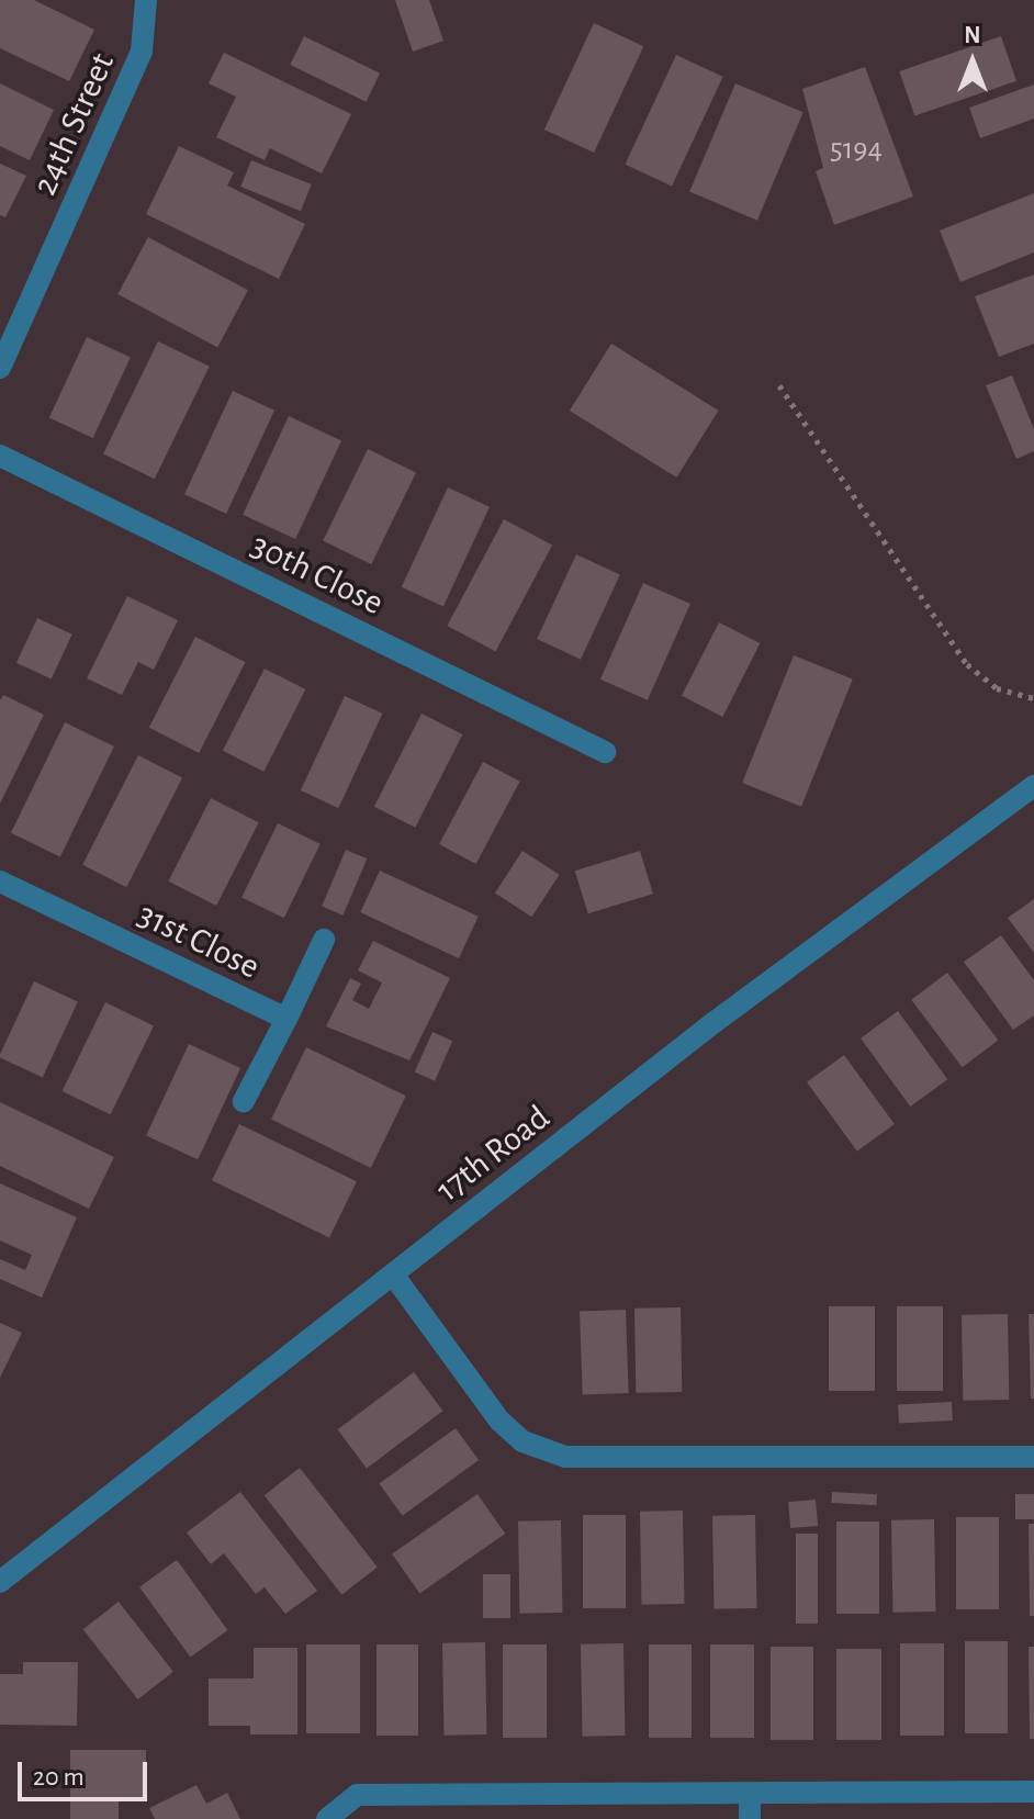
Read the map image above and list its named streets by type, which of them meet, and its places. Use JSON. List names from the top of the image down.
{
  "streets": {
    "street": [
      "24th Street",
      "30th Close",
      "31st Close",
      "17th Road"
    ]
  },
  "house_numbers": ["5194"],
  "scale_bar": "20 m",
  "north": "top"
}
